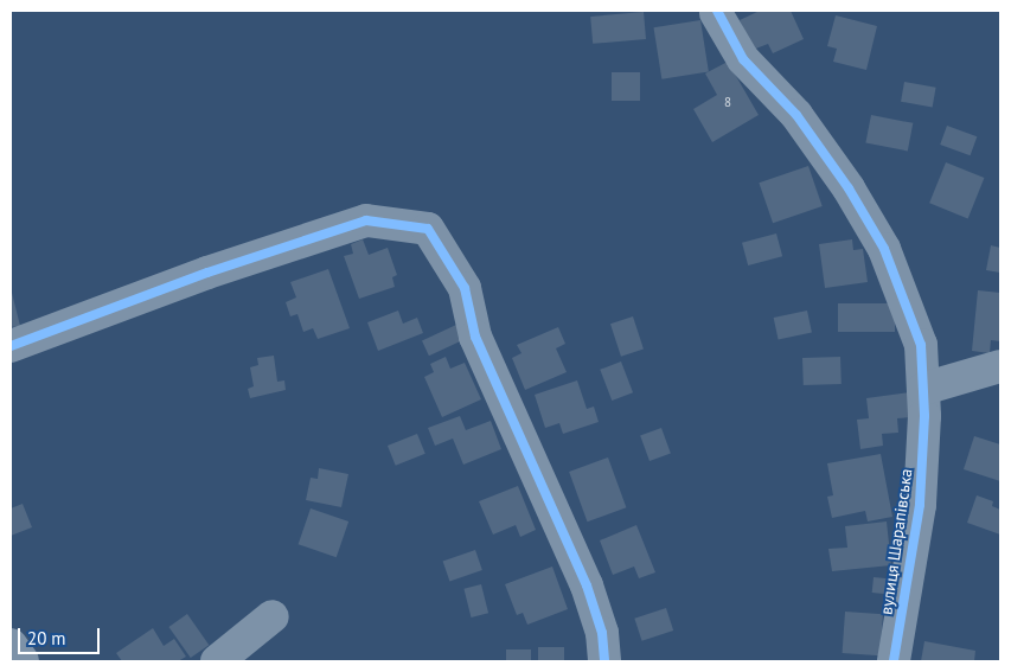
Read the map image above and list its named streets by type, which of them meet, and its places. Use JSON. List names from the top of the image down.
{
  "streets": {
    "street": ["вулиця Шарапівська"]
  },
  "house_numbers": ["8"],
  "scale_bar": "20 m"
}
